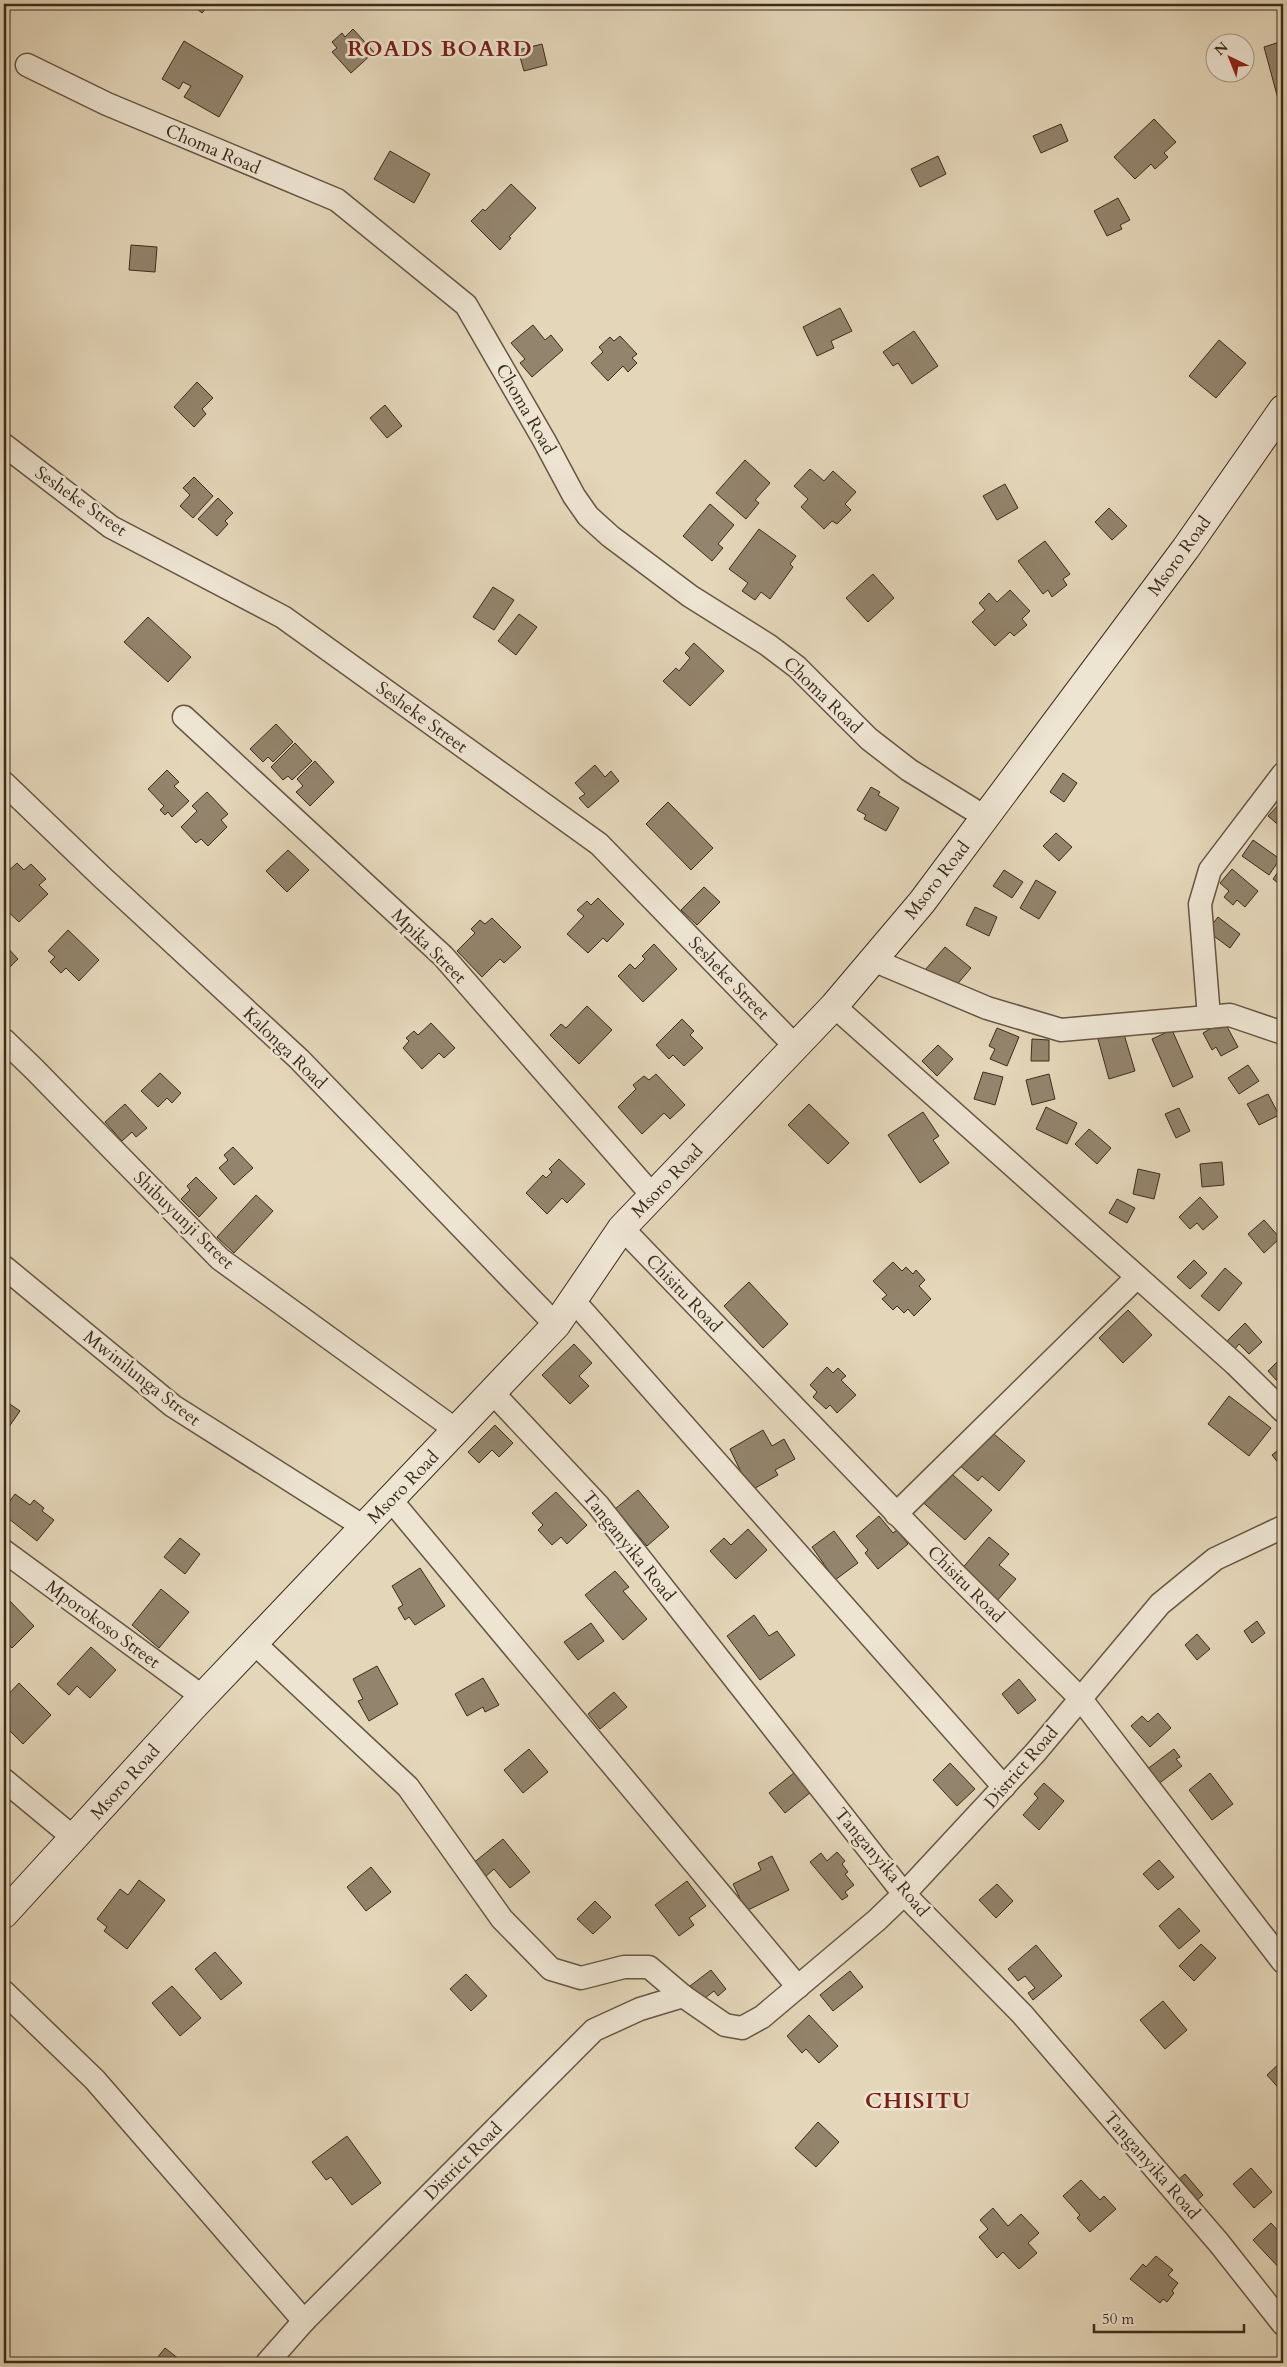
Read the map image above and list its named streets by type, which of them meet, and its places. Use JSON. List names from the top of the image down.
{
  "streets": {
    "street": [
      "Choma Road",
      "Sesheke Street",
      "Msoro Road",
      "Mpika Street",
      "Kalonga Road",
      "Shibuyunji Street",
      "Chisitu Road",
      "Mwinilunga Street",
      "Tanganyika Road",
      "Mporokoso Street",
      "District Road"
    ]
  },
  "crossings": [
    ["Choma Road", "Msoro Road"],
    ["Sesheke Street", "Msoro Road"],
    ["Msoro Road", "Mpika Street"],
    ["Msoro Road", "Kalonga Road"],
    ["Msoro Road", "Shibuyunji Street"],
    ["Msoro Road", "Chisitu Road"],
    ["Msoro Road", "Mwinilunga Street"],
    ["Msoro Road", "Tanganyika Road"],
    ["Msoro Road", "Mporokoso Street"],
    ["Msoro Road", "District Road"],
    ["Chisitu Road", "District Road"],
    ["Tanganyika Road", "District Road"]
  ],
  "districts": ["ROADS BOARD", "CHISITU"],
  "scale_bar": "50 m",
  "north": "top left"
}
